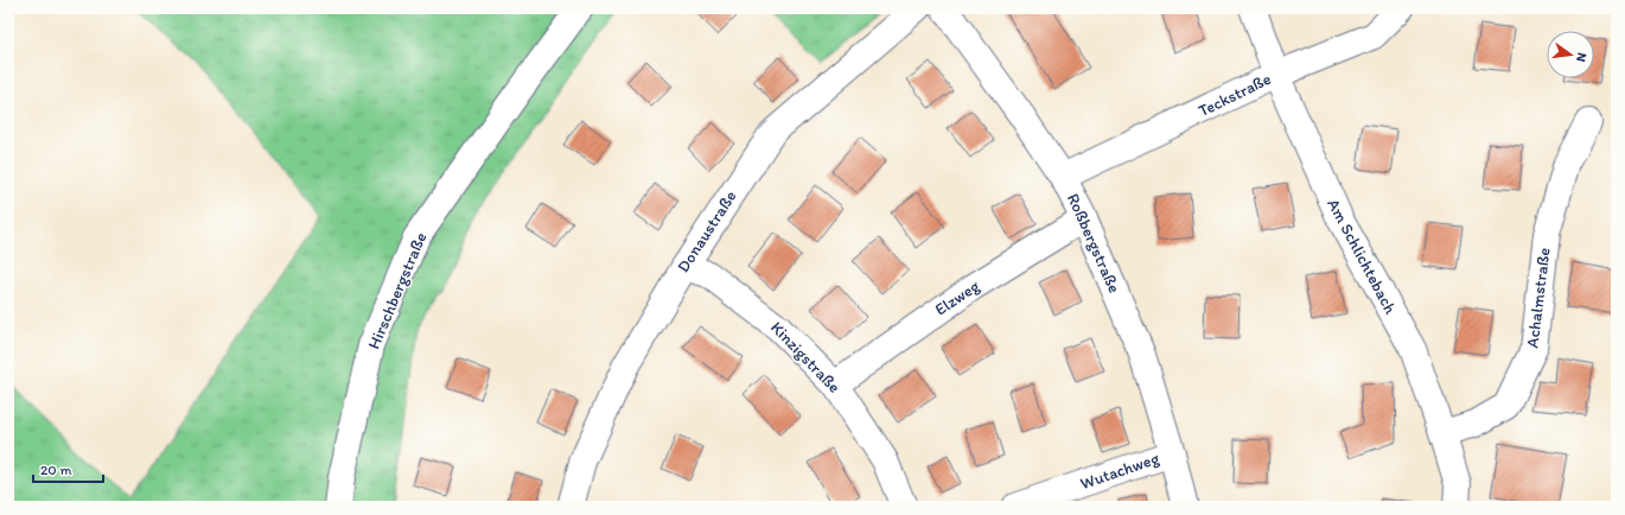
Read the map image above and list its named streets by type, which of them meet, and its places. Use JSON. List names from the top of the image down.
{
  "streets": {
    "street": [
      "Teckstraße",
      "Donaustraße",
      "Roßbergstraße",
      "Am Schlichtebach",
      "Hirschbergstraße",
      "Elzweg",
      "Achalmstraße",
      "Kinzigstraße",
      "Wutachweg"
    ]
  },
  "crossings": [
    ["Teckstraße", "Roßbergstraße"],
    ["Teckstraße", "Am Schlichtebach"],
    ["Donaustraße", "Kinzigstraße"],
    ["Roßbergstraße", "Elzweg"],
    ["Roßbergstraße", "Wutachweg"],
    ["Am Schlichtebach", "Achalmstraße"],
    ["Elzweg", "Kinzigstraße"]
  ],
  "scale_bar": "20 m",
  "north": "right"
}
